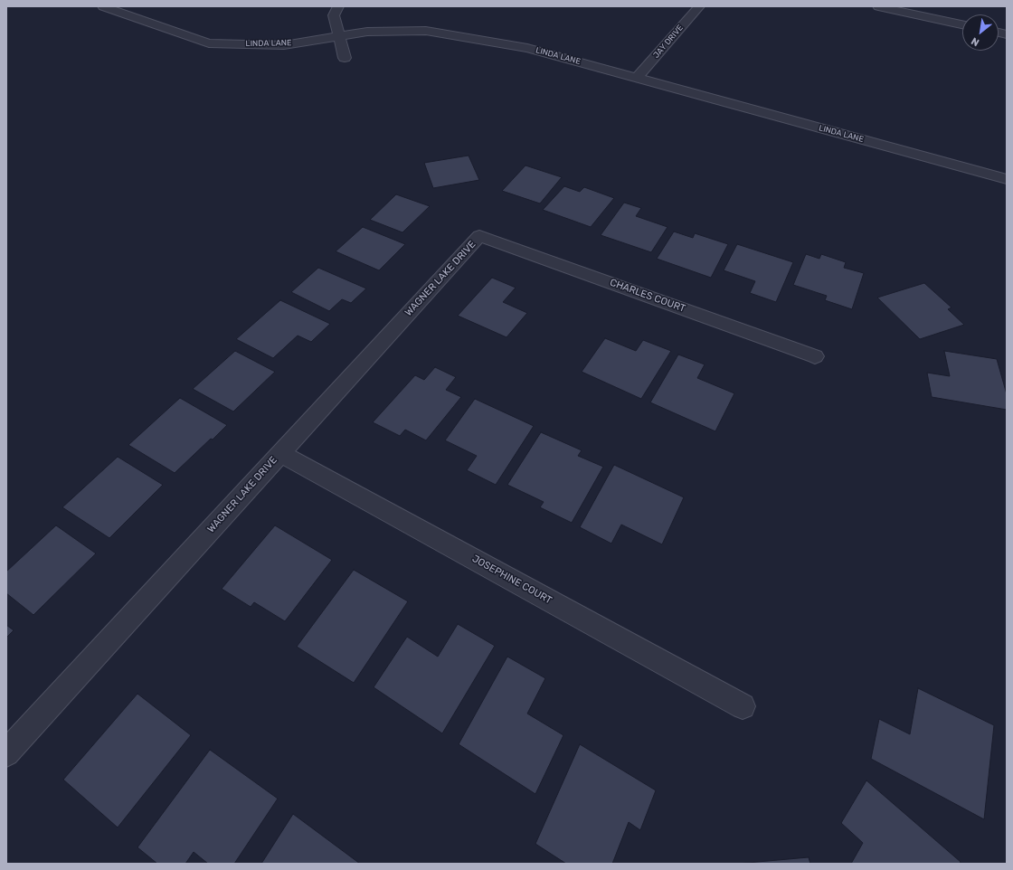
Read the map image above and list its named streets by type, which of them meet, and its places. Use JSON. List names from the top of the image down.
{
  "streets": {
    "street": [
      "JAY DRIVE",
      "LINDA LANE",
      "WAGNER LAKE DRIVE",
      "CHARLES COURT",
      "JOSEPHINE COURT"
    ]
  },
  "crossings": [
    ["JAY DRIVE", "LINDA LANE"],
    ["WAGNER LAKE DRIVE", "CHARLES COURT"],
    ["WAGNER LAKE DRIVE", "JOSEPHINE COURT"]
  ],
  "north": "bottom left"
}
